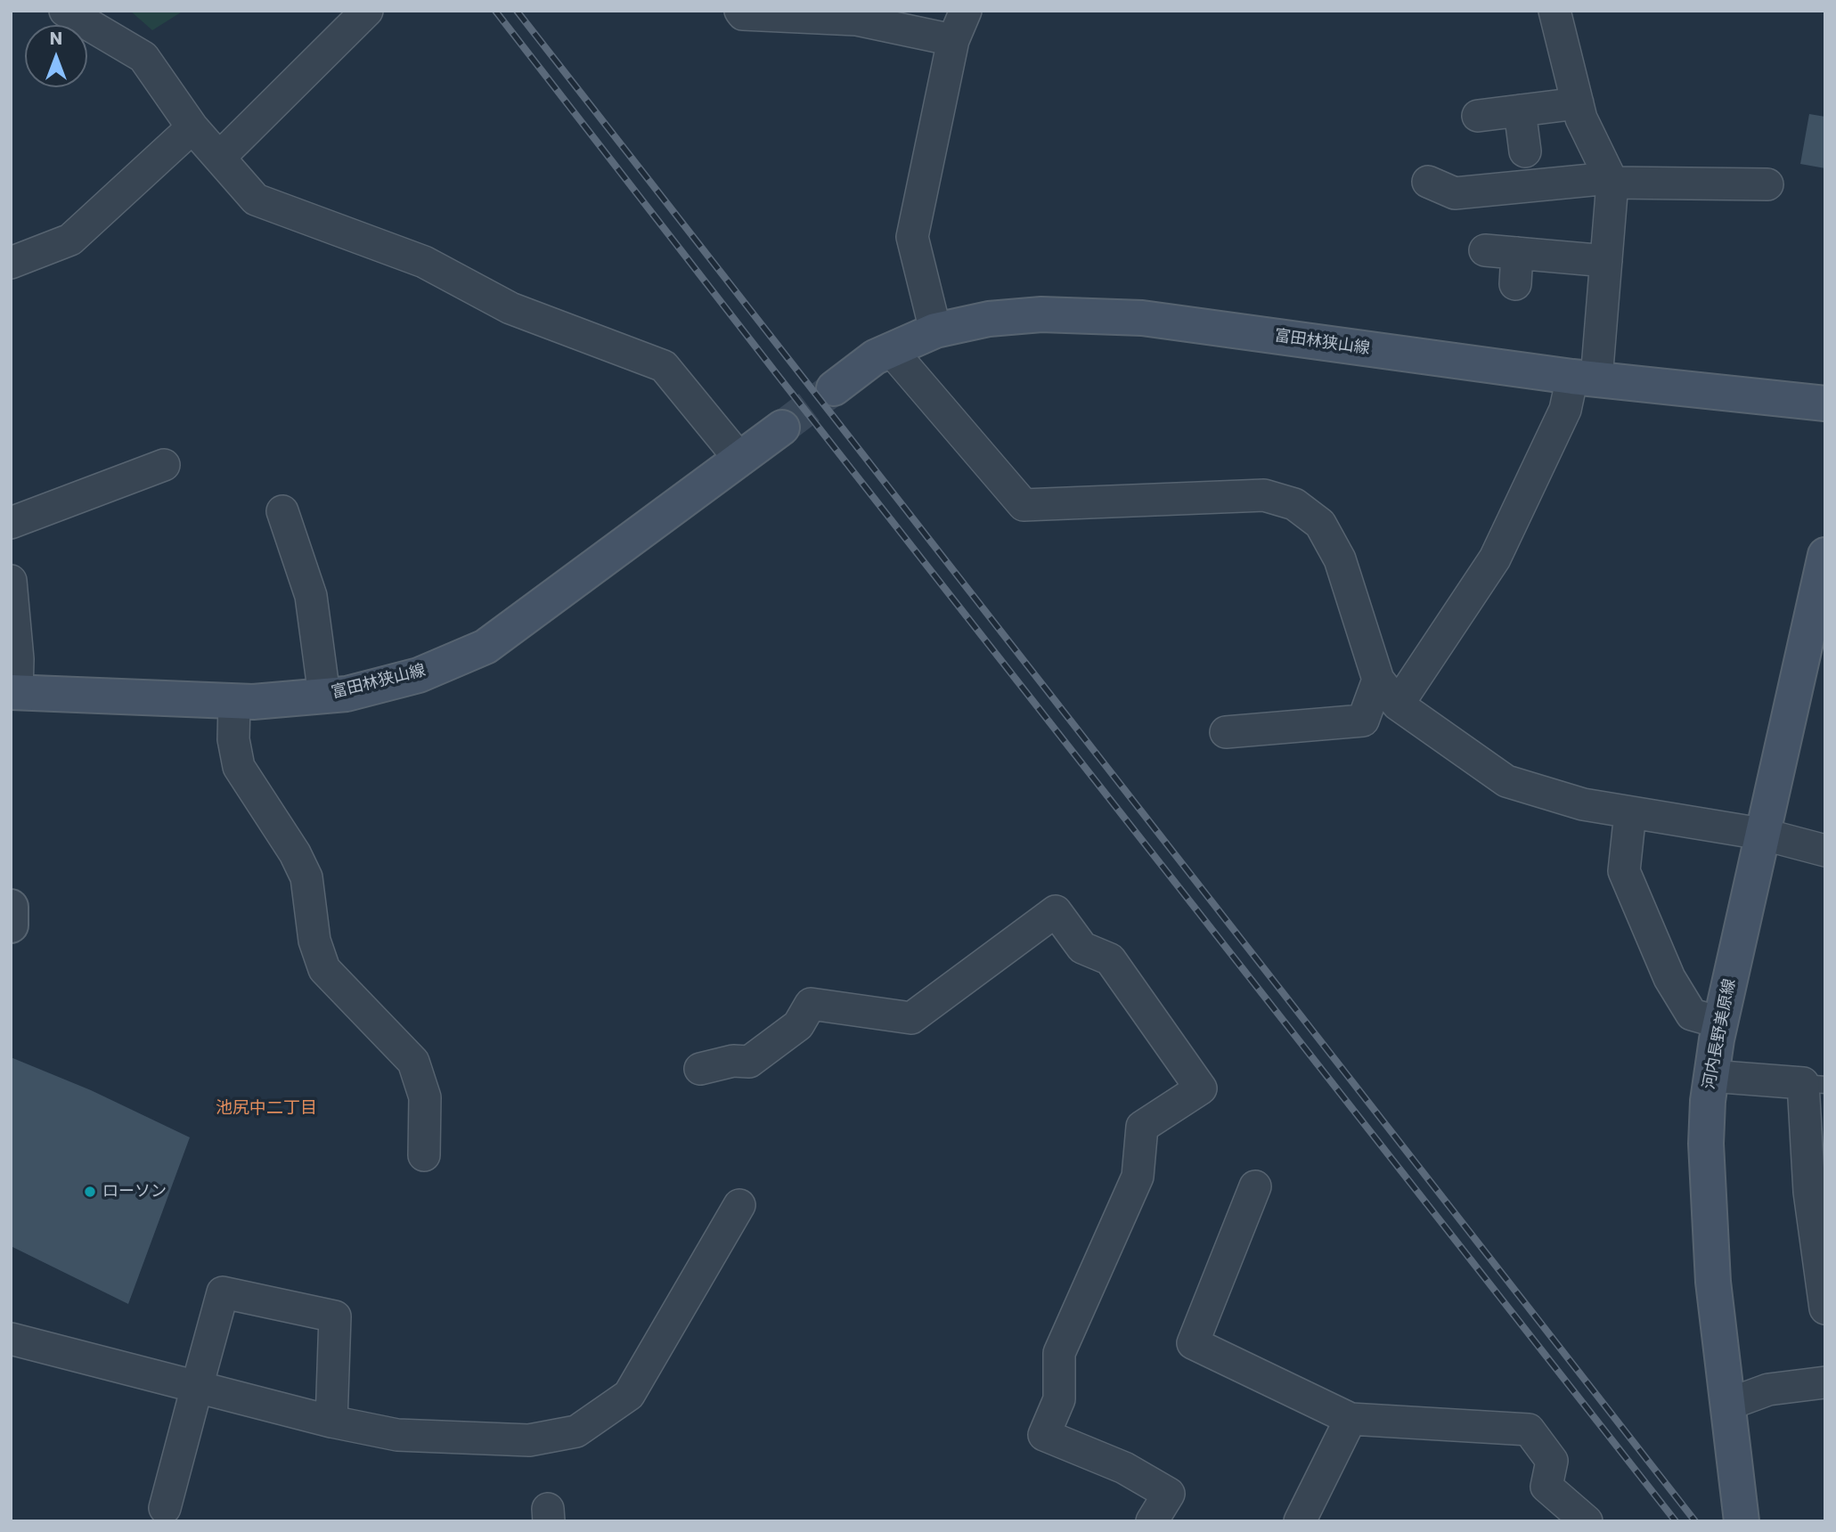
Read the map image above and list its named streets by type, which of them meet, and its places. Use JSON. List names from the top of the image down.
{
  "streets": {
    "main road": ["富田林狭山線", "河内長野美原線"]
  },
  "districts": ["池尻中二丁目"],
  "places": ["ローソン"],
  "north": "top"
}
